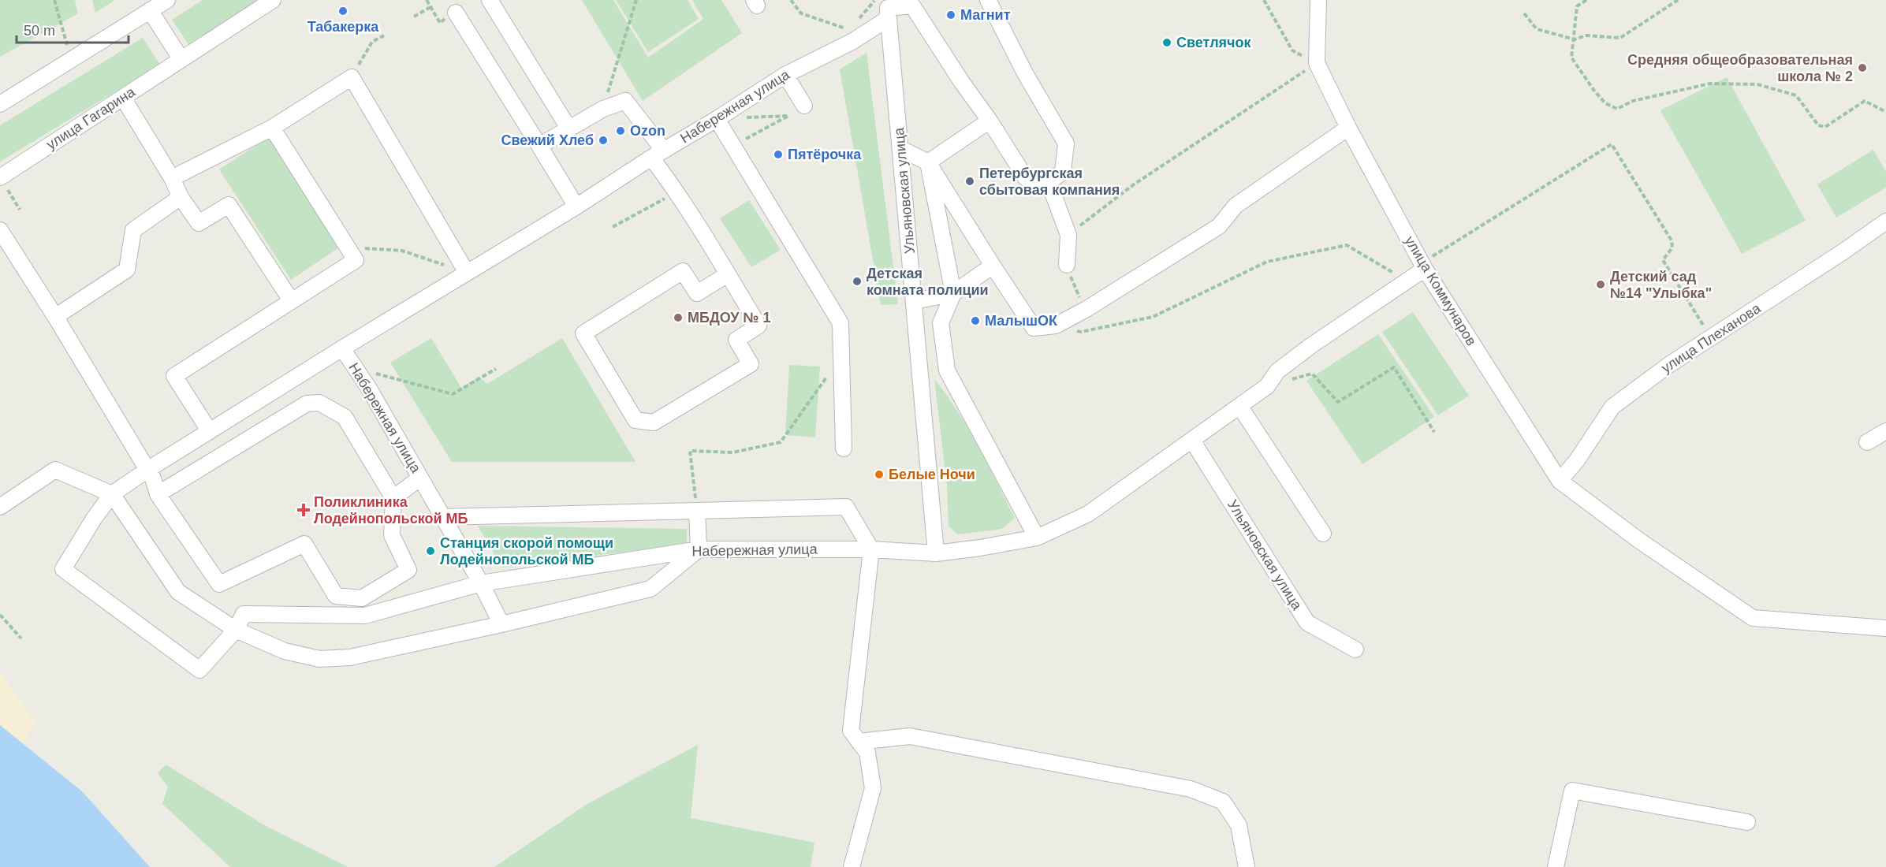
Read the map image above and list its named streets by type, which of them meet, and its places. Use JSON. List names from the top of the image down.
{
  "streets": {
    "street": [
      "Набережная улица",
      "улица Гагарина",
      "Ульяновская улица",
      "улица Коммунаров",
      "улица Плеханова"
    ]
  },
  "crossings": [
    ["Набережная улица", "Ульяновская улица"],
    ["Набережная улица", "улица Коммунаров"],
    ["улица Коммунаров", "улица Плеханова"]
  ],
  "places": {
    "other": [
      "Табакерка",
      "Магнит",
      "Светлячок",
      "Средняя общеобразовательная школа № 2",
      "Ozon",
      "Свежий Хлеб",
      "Пятёрочка",
      "Петербургская сбытовая компания",
      "Детская комната полиции",
      "Детский сад №14 \"Улыбка\"",
      "МБДОУ № 1",
      "МалышОК",
      "Белые Ночи",
      "Станция скорой помощи Лодейнопольской МБ"
    ],
    "health": ["Поликлиника Лодейнопольской МБ"]
  },
  "scale_bar": "50 m"
}
